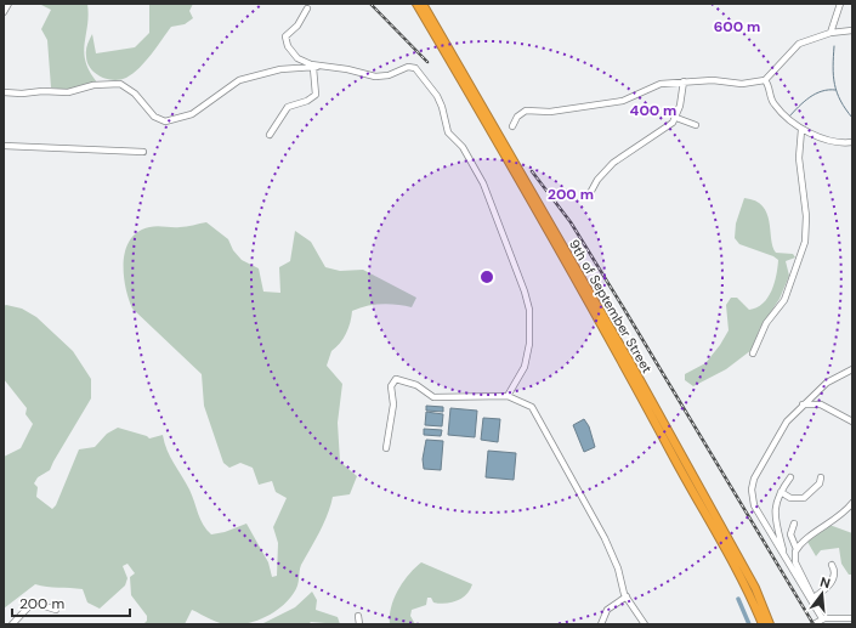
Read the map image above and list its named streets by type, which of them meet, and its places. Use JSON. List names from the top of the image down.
{
  "streets": {
    "highway": ["9th of September Street"]
  },
  "scale_bar": "200 m",
  "north": "top",
  "rings": ["600 m", "400 m", "200 m"]
}
